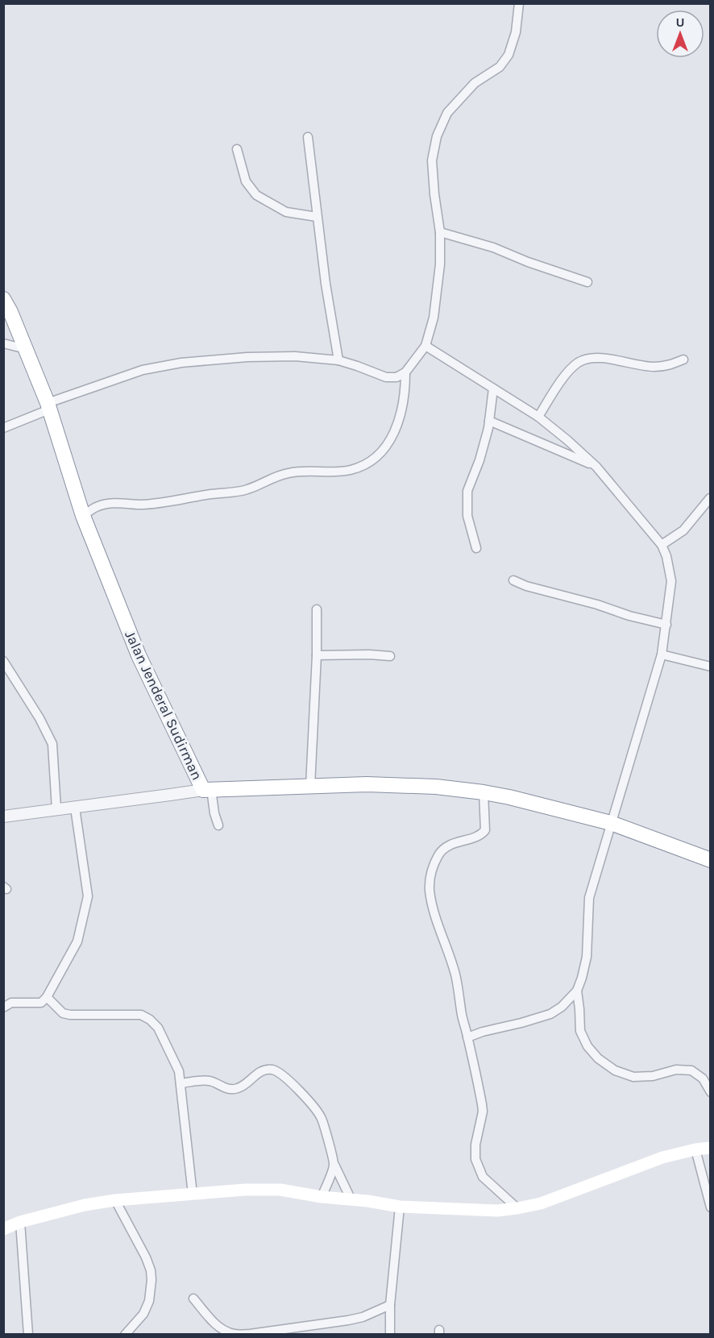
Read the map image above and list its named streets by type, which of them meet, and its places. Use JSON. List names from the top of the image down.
{
  "streets": {
    "highway": ["Jalan Jenderal Sudirman"]
  },
  "north": "top"
}
